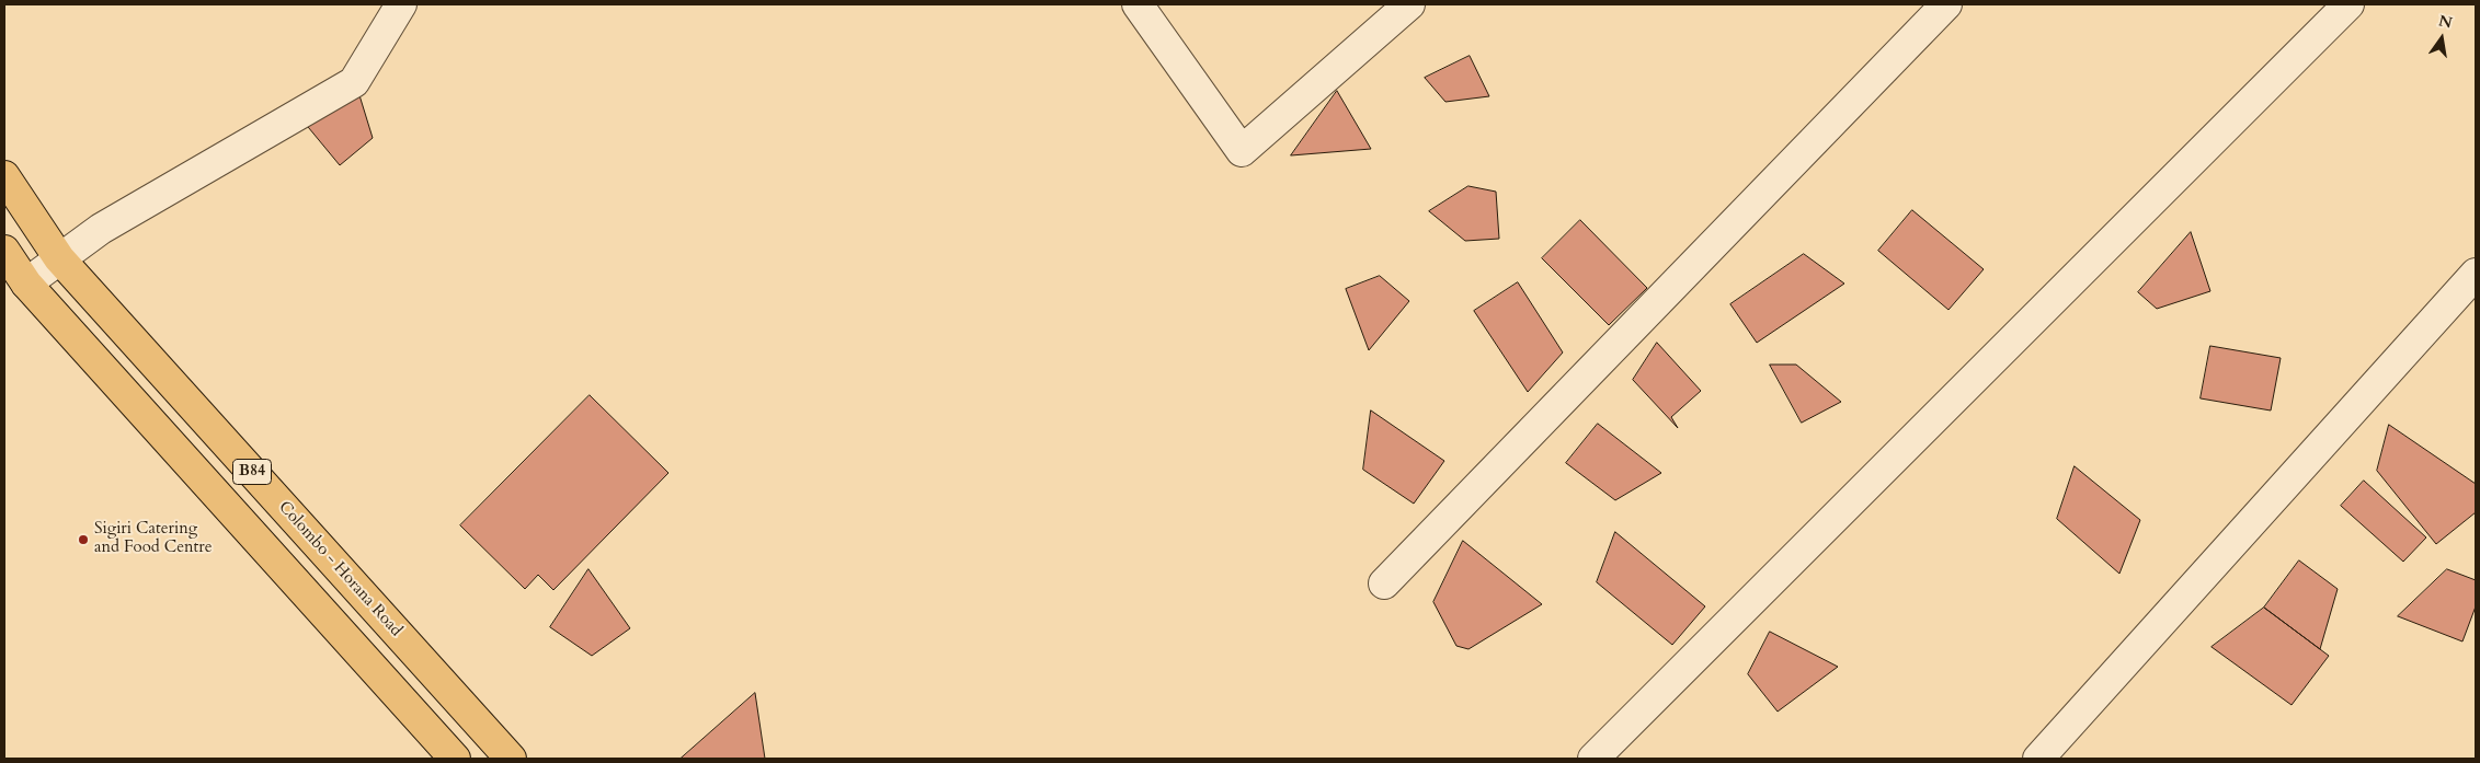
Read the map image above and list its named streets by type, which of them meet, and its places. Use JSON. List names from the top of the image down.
{
  "streets": {
    "main road": ["B84", "Colombo - Horana Road"]
  },
  "places": ["Sigiri Catering and Food Centre"],
  "north": "top"
}
